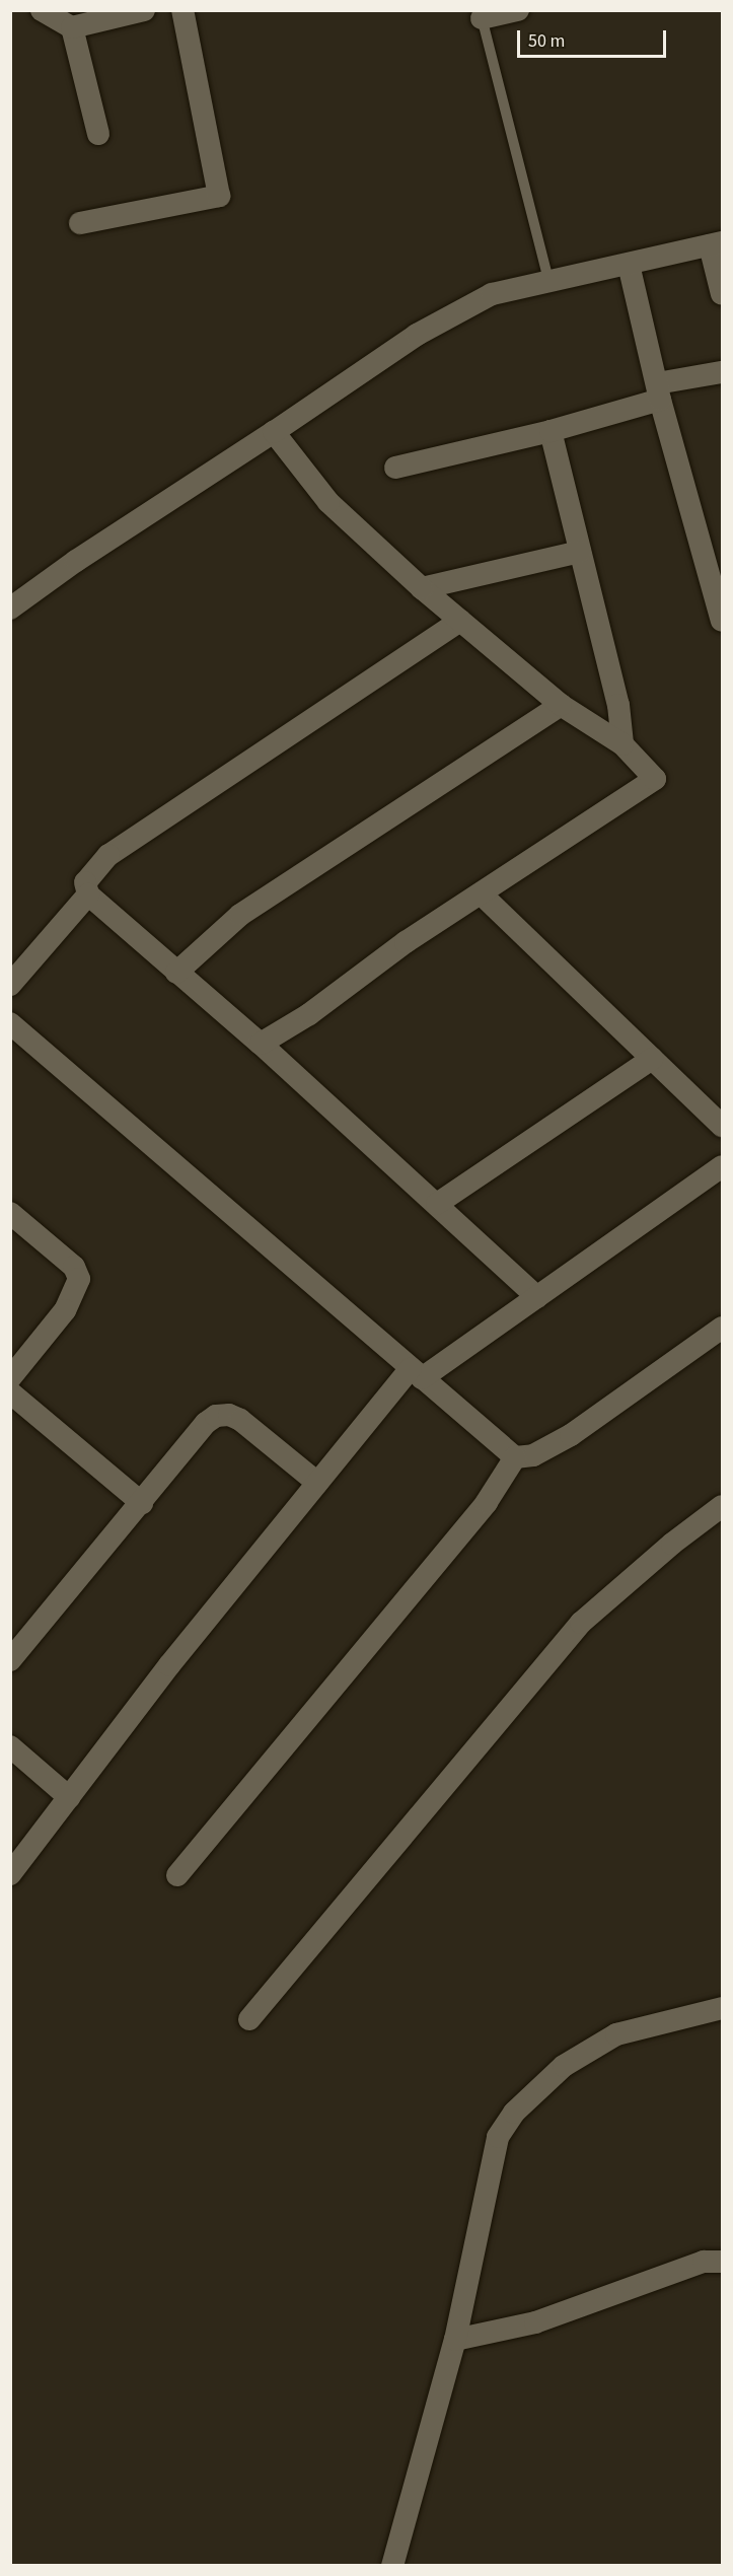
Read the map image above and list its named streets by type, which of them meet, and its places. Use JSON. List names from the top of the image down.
{
  "scale_bar": "50 m"
}
